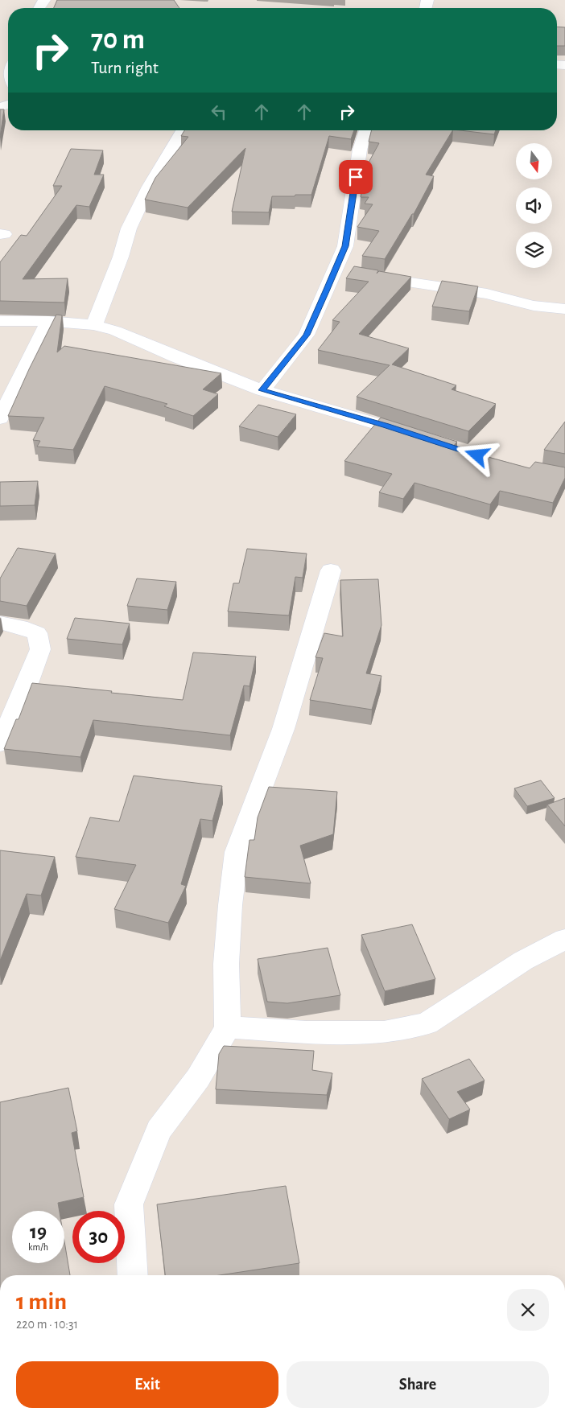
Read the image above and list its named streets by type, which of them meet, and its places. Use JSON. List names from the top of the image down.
{
  "north": "bottom",
  "page": {
    "turn": ["70 m", "Turn right"],
    "speed": "19 km/h",
    "limit": "30",
    "heading": ["1 min", "220 m · 10:31"],
    "buttons": ["Exit", "Share"]
  }
}
